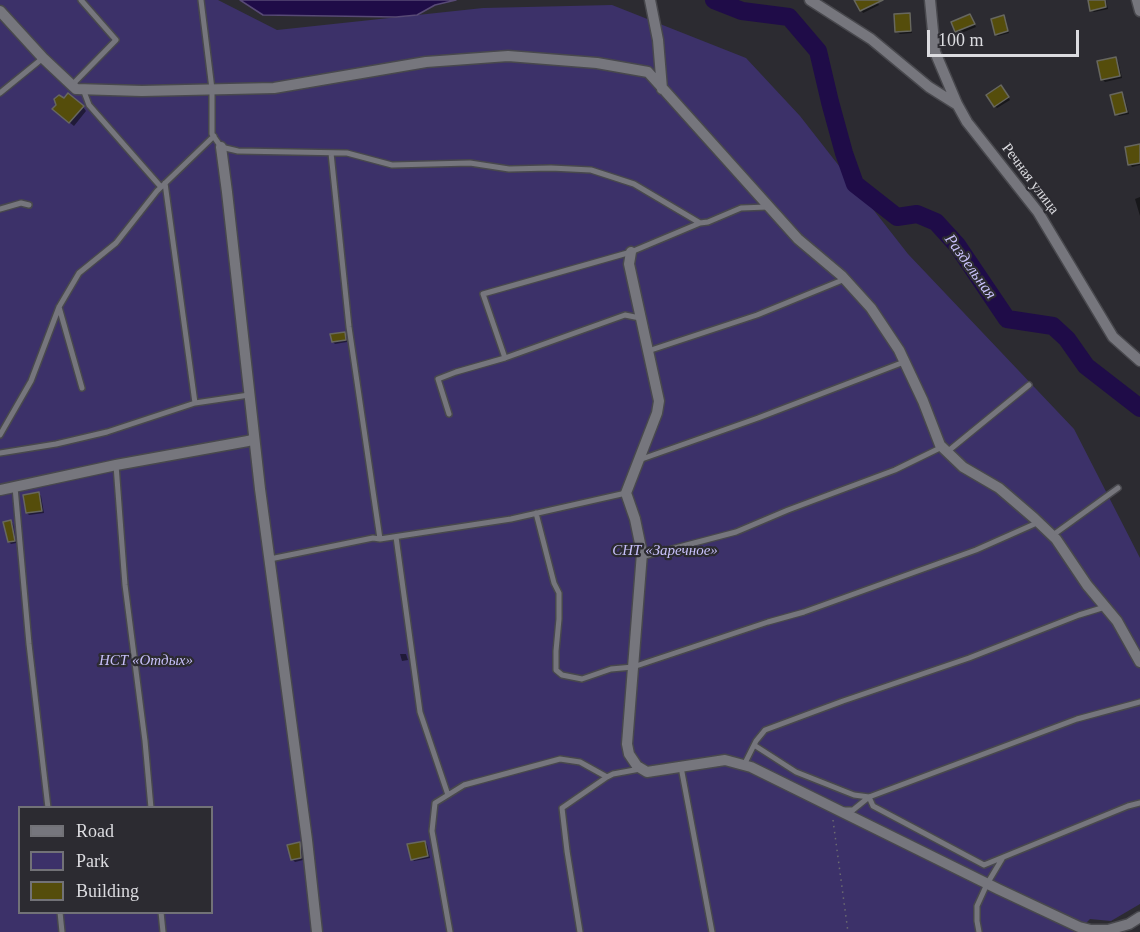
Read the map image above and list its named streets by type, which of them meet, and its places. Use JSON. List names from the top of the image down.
{
  "streets": {
    "street": ["Речная улица"]
  },
  "water": ["Раздельная"],
  "parks": ["СНТ «Заречное»", "НСТ «Отдых»"],
  "legend": ["Road", "Park", "Building"],
  "scale_bar": "100 m"
}
